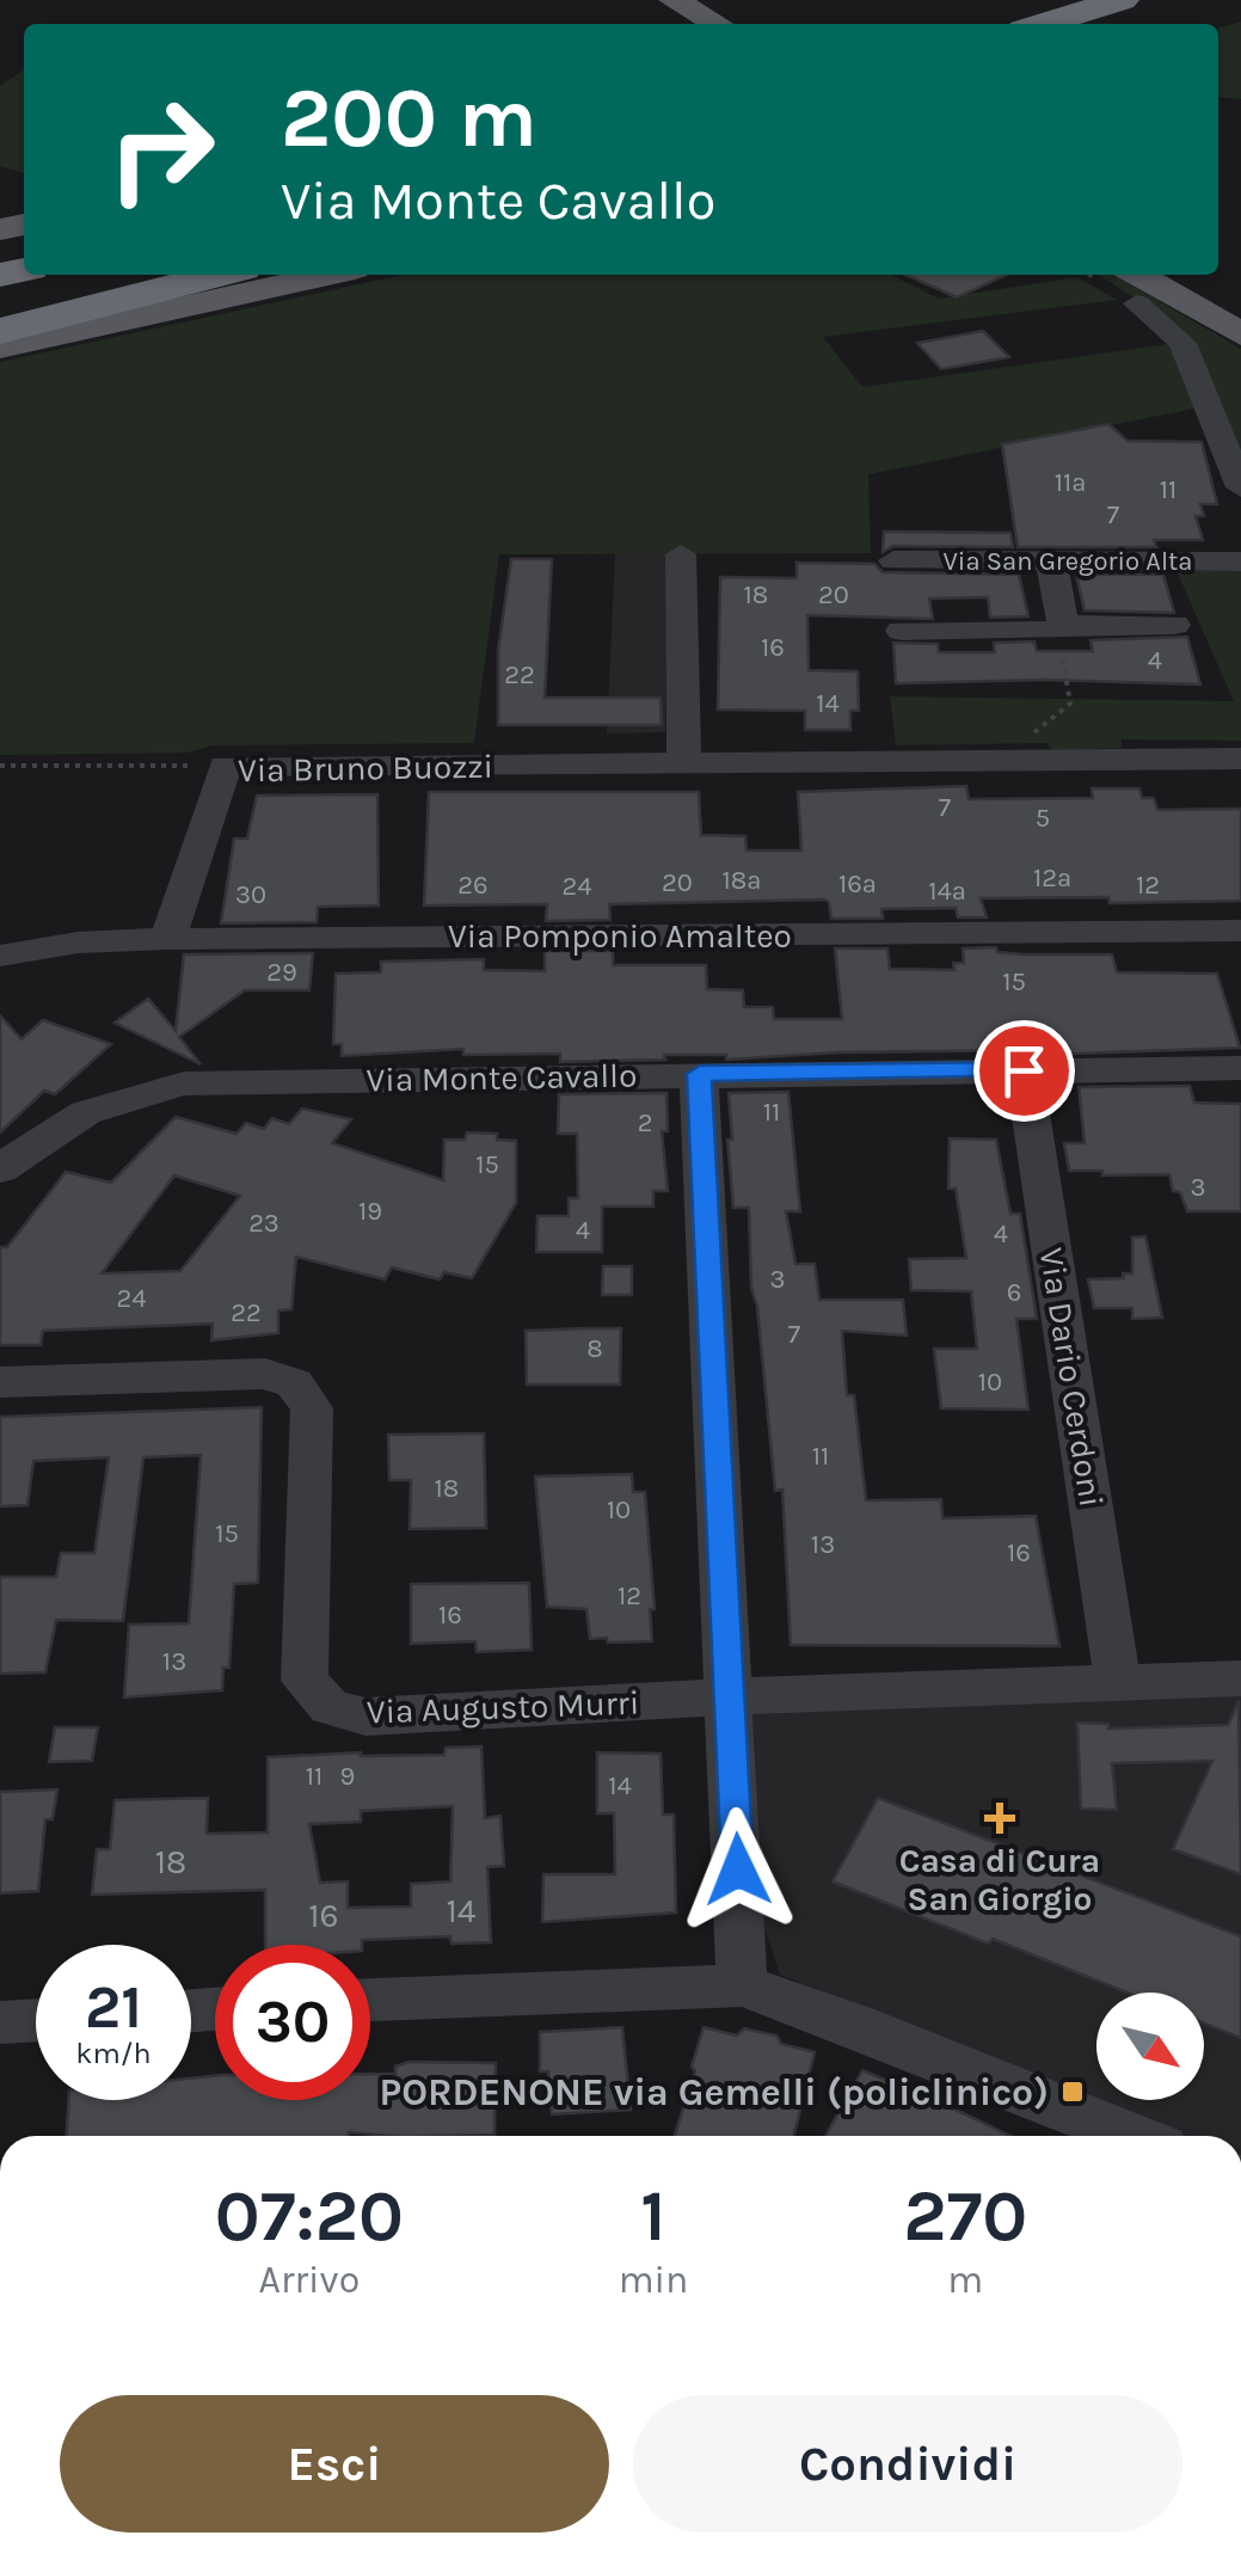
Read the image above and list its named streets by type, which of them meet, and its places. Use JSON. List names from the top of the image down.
{
  "streets": {
    "street": [
      "Via San Gregorio Alta",
      "Via Bruno Buozzi",
      "Via Pomponio Amalteo",
      "Via Monte Cavallo",
      "Via Dario Cerdoni",
      "Via Augusto Murri"
    ]
  },
  "crossings": [
    ["Via Bruno Buozzi", "Via Pomponio Amalteo"],
    ["Via Monte Cavallo", "Via Dario Cerdoni"],
    ["Via Dario Cerdoni", "Via Augusto Murri"]
  ],
  "places": {
    "health": ["Casa di Cura San Giorgio"],
    "transit": ["PORDENONE via Gemelli (policlinico)"]
  },
  "house_numbers": [
    "11a",
    "11",
    "7",
    "18",
    "20",
    "16",
    "4",
    "22",
    "14",
    "7",
    "5",
    "12a",
    "18a",
    "20",
    "16a",
    "26",
    "12",
    "24",
    "14a",
    "30",
    "29",
    "15",
    "11",
    "2",
    "15",
    "3",
    "19",
    "23",
    "4",
    "4",
    "3",
    "6",
    "24",
    "22",
    "7",
    "8",
    "10",
    "11",
    "18",
    "10",
    "15",
    "13",
    "16",
    "12",
    "16",
    "13",
    "11",
    "9",
    "14",
    "18",
    "14",
    "16"
  ],
  "north": "bottom right",
  "page": {
    "turn": ["200 m", "Via Monte Cavallo"],
    "speed": "21 km/h",
    "limit": "30",
    "eta": [
      "07:20",
      "Arrivo",
      "1",
      "min",
      "270",
      "m"
    ],
    "buttons": ["Esci", "Condividi"]
  }
}
